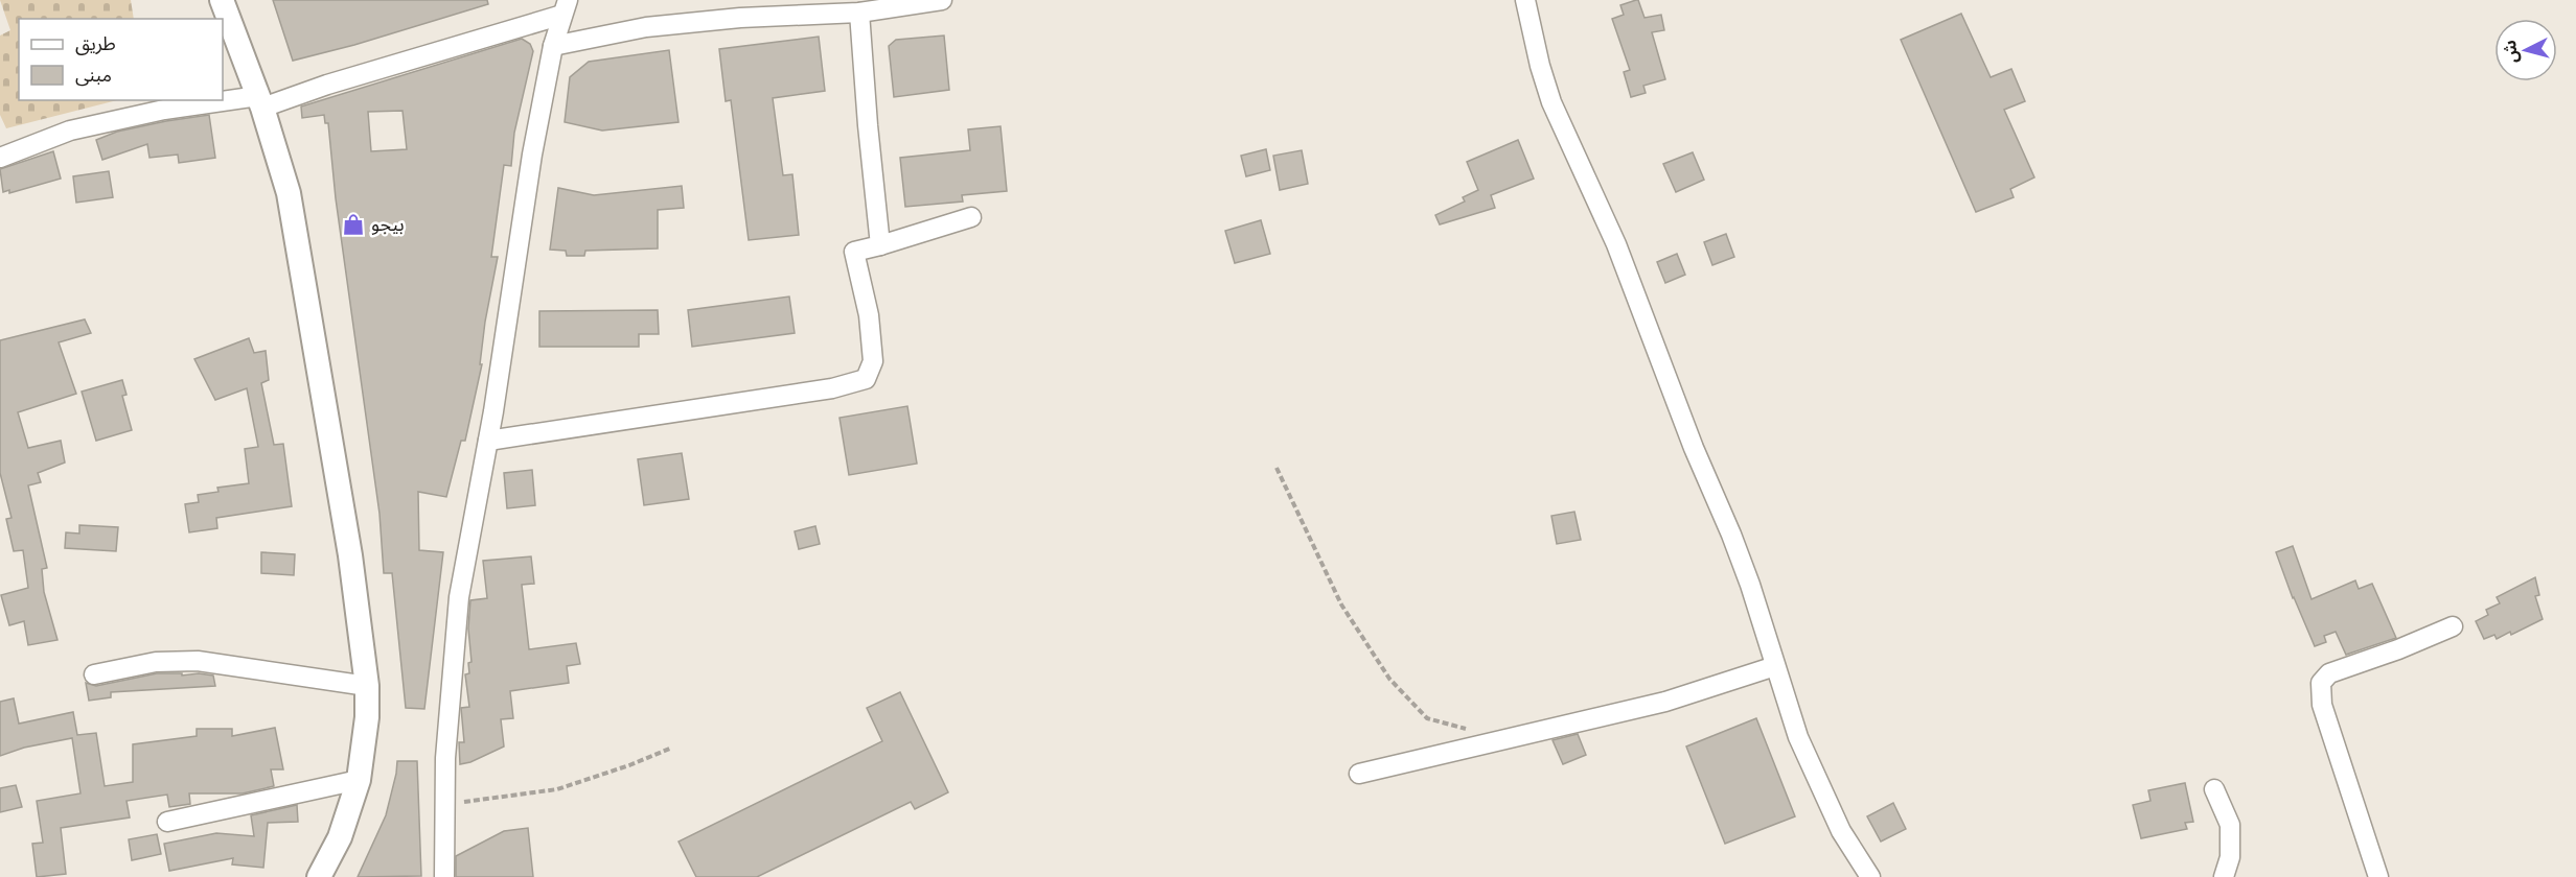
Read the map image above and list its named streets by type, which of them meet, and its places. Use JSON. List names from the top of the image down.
{
  "places": {
    "shop": ["بيجو"]
  },
  "legend": ["طريق", "مبنى"],
  "north": "left"
}
